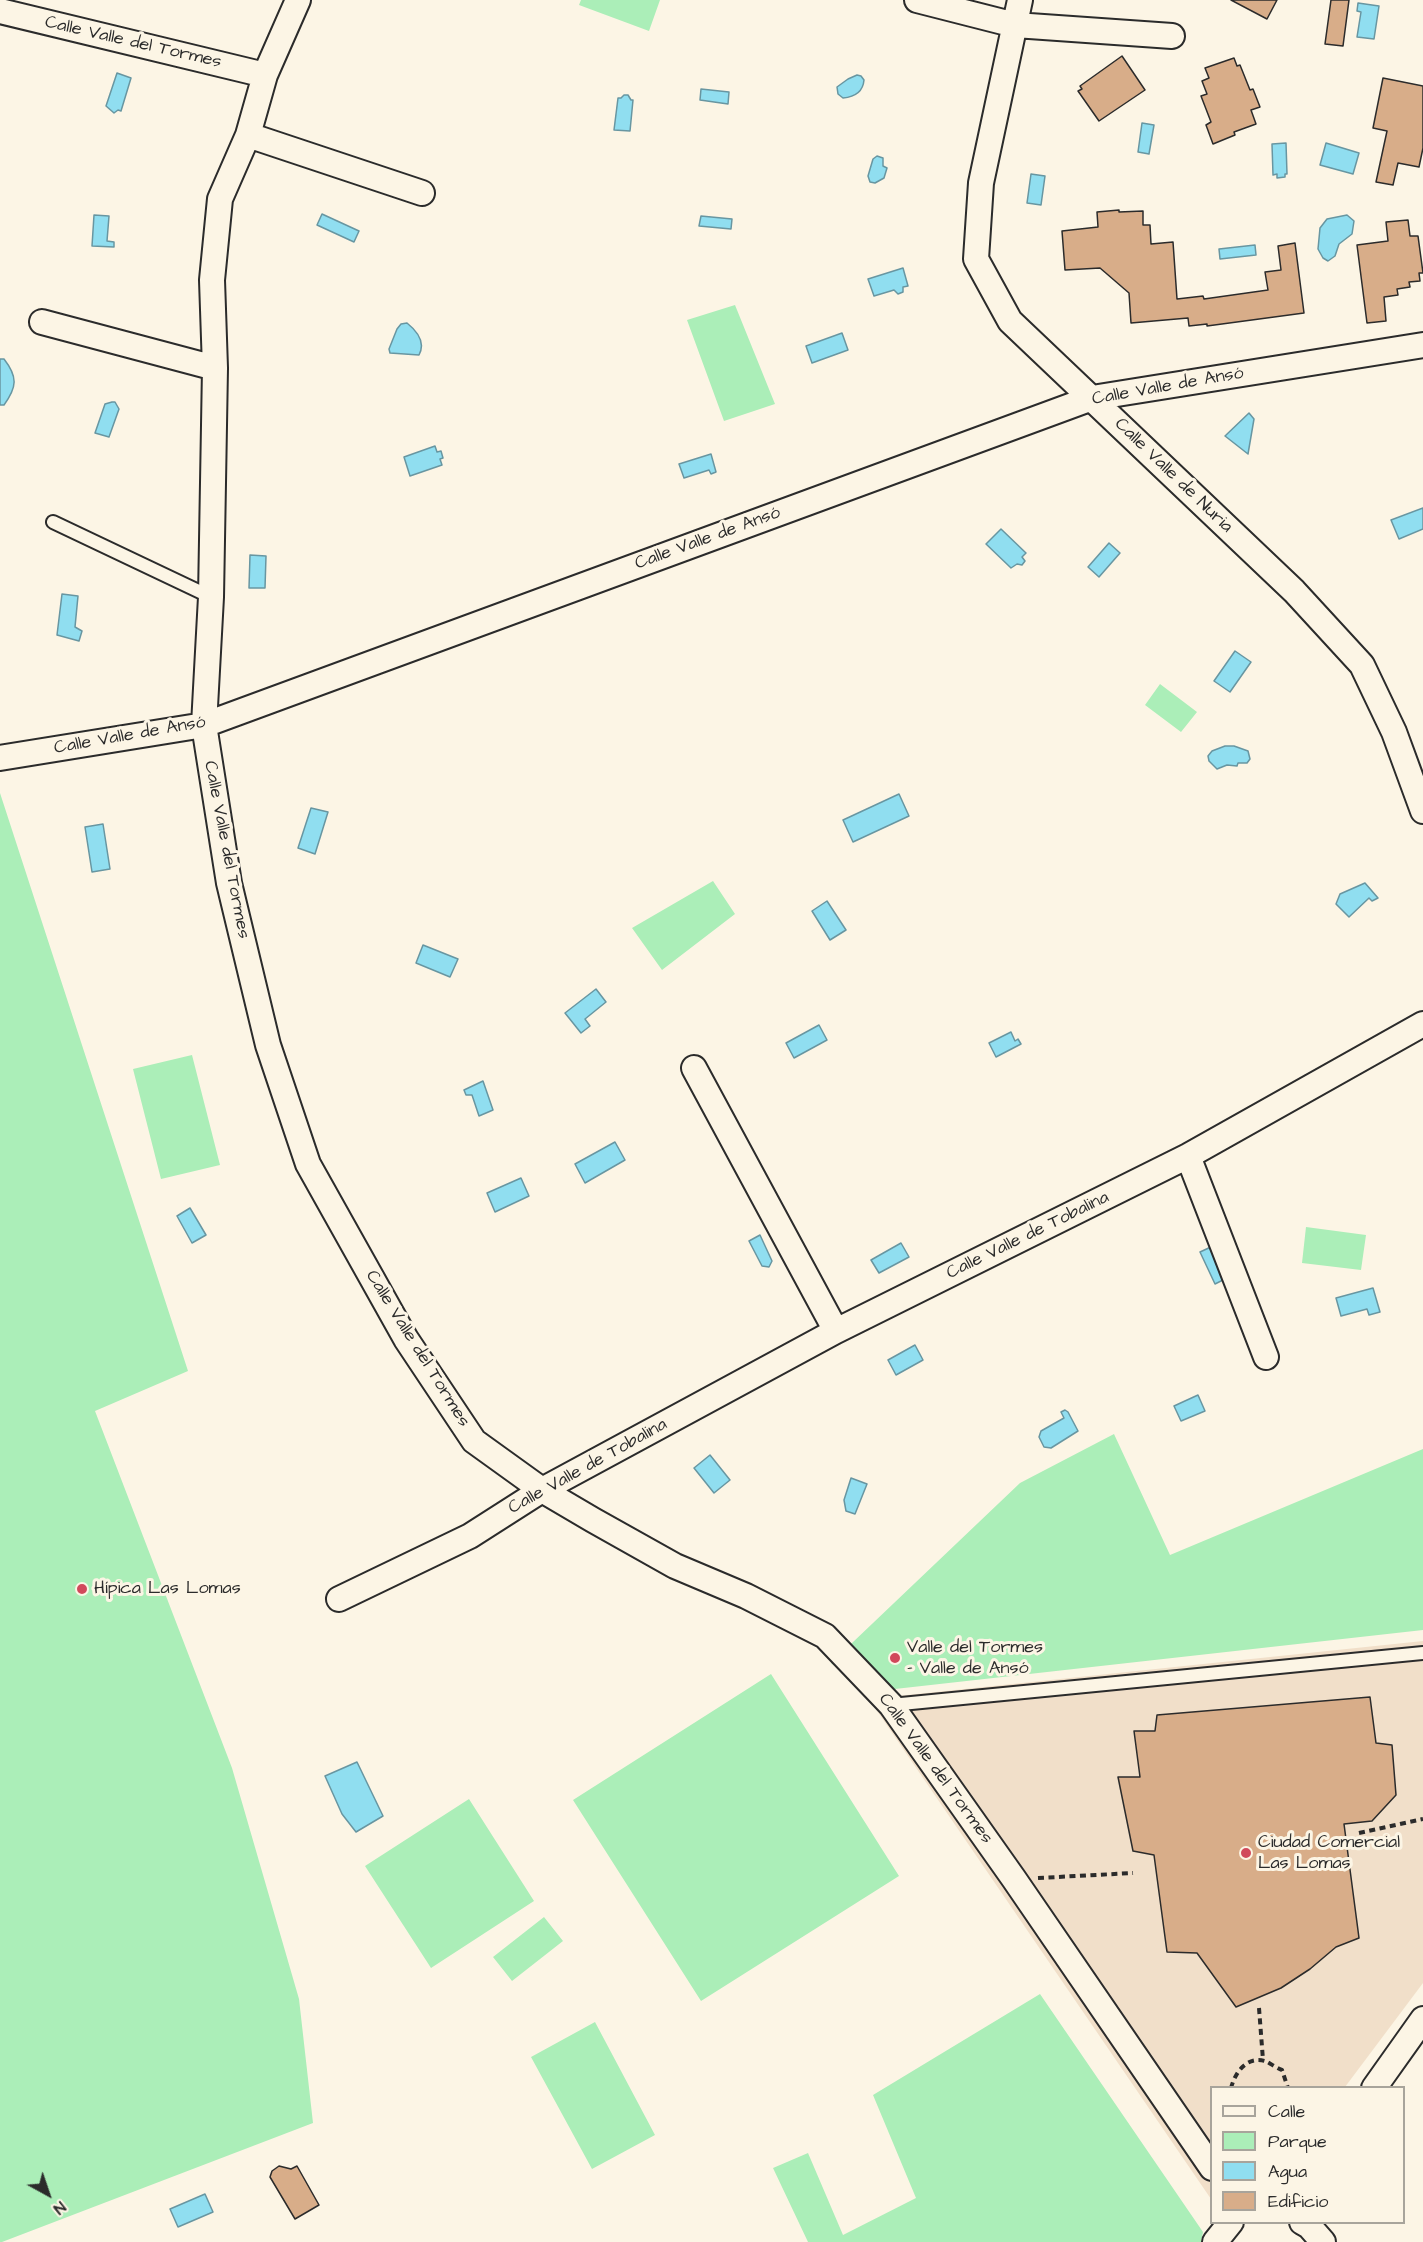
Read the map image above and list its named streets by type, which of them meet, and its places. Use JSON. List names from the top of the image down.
{
  "streets": {
    "street": [
      "Calle Valle del Tormes",
      "Calle Valle de Ansó",
      "Calle Valle de Nuria",
      "Calle Valle de Tobalina"
    ]
  },
  "crossings": [
    ["Calle Valle del Tormes", "Calle Valle de Ansó"],
    ["Calle Valle del Tormes", "Calle Valle de Tobalina"],
    ["Calle Valle de Ansó", "Calle Valle de Nuria"]
  ],
  "places": ["Hípica Las Lomas", "Valle del Tormes - Valle de Ansó", "Ciudad Comercial Las Lomas"],
  "legend": [
    "Calle",
    "Parque",
    "Agua",
    "Edificio"
  ],
  "north": "bottom right"
}
